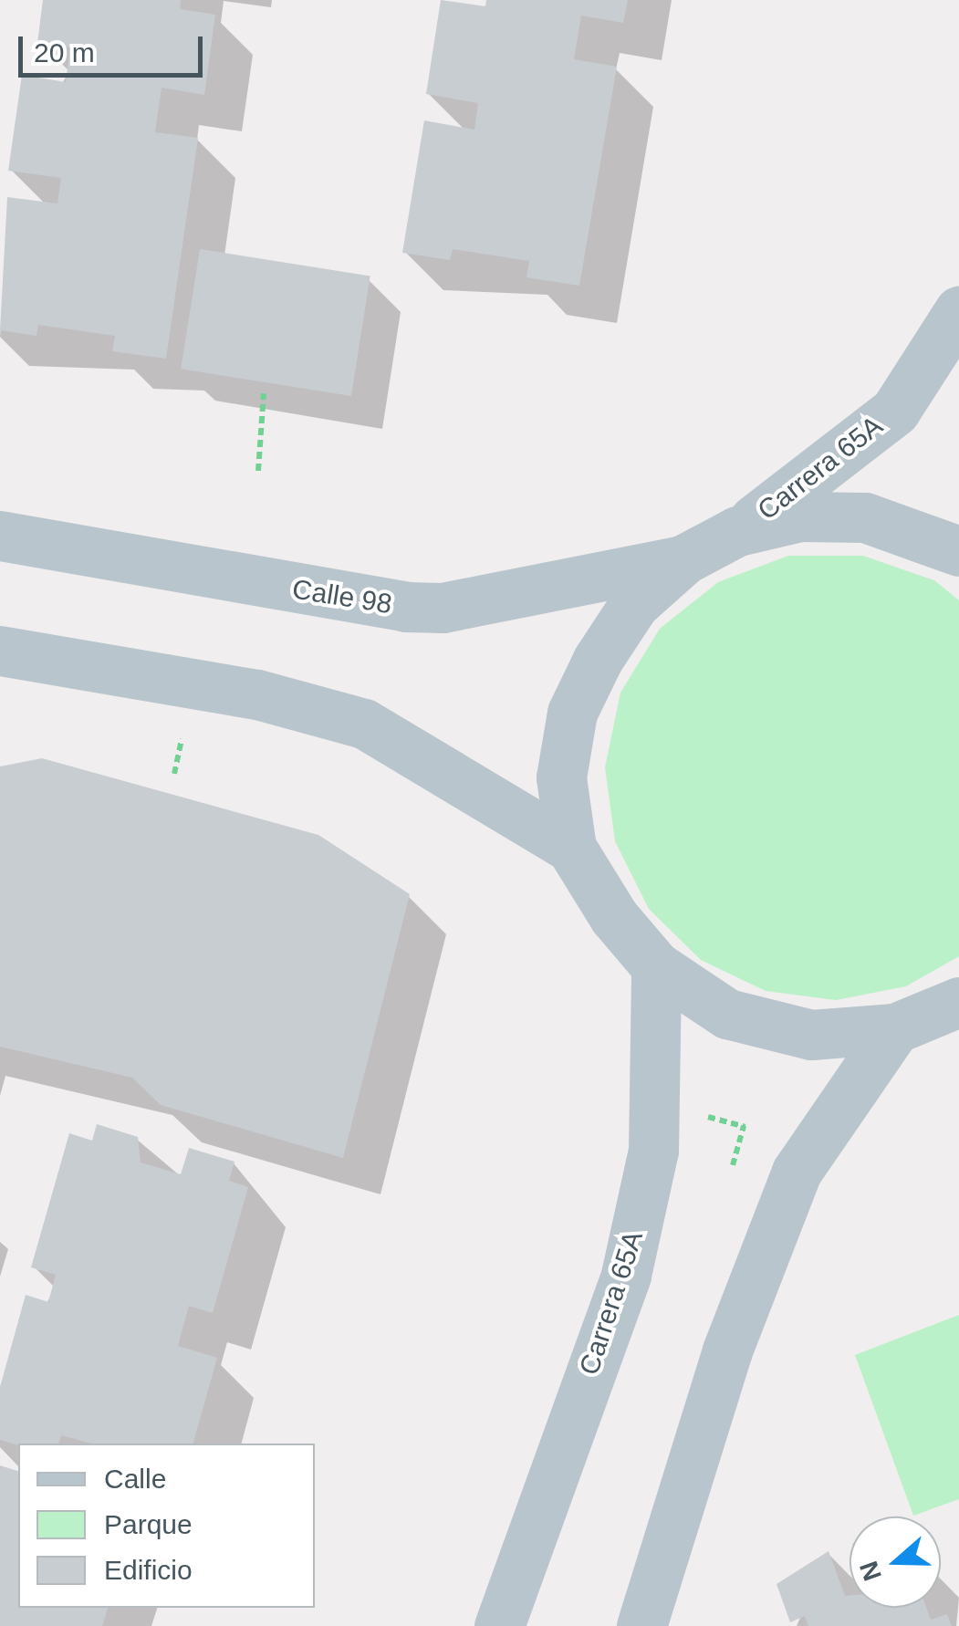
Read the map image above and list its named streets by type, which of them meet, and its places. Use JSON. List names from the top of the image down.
{
  "streets": {
    "street": ["Carrera 65A", "Calle 98"]
  },
  "legend": ["Calle", "Parque", "Edificio"],
  "scale_bar": "20 m",
  "north": "left"
}
